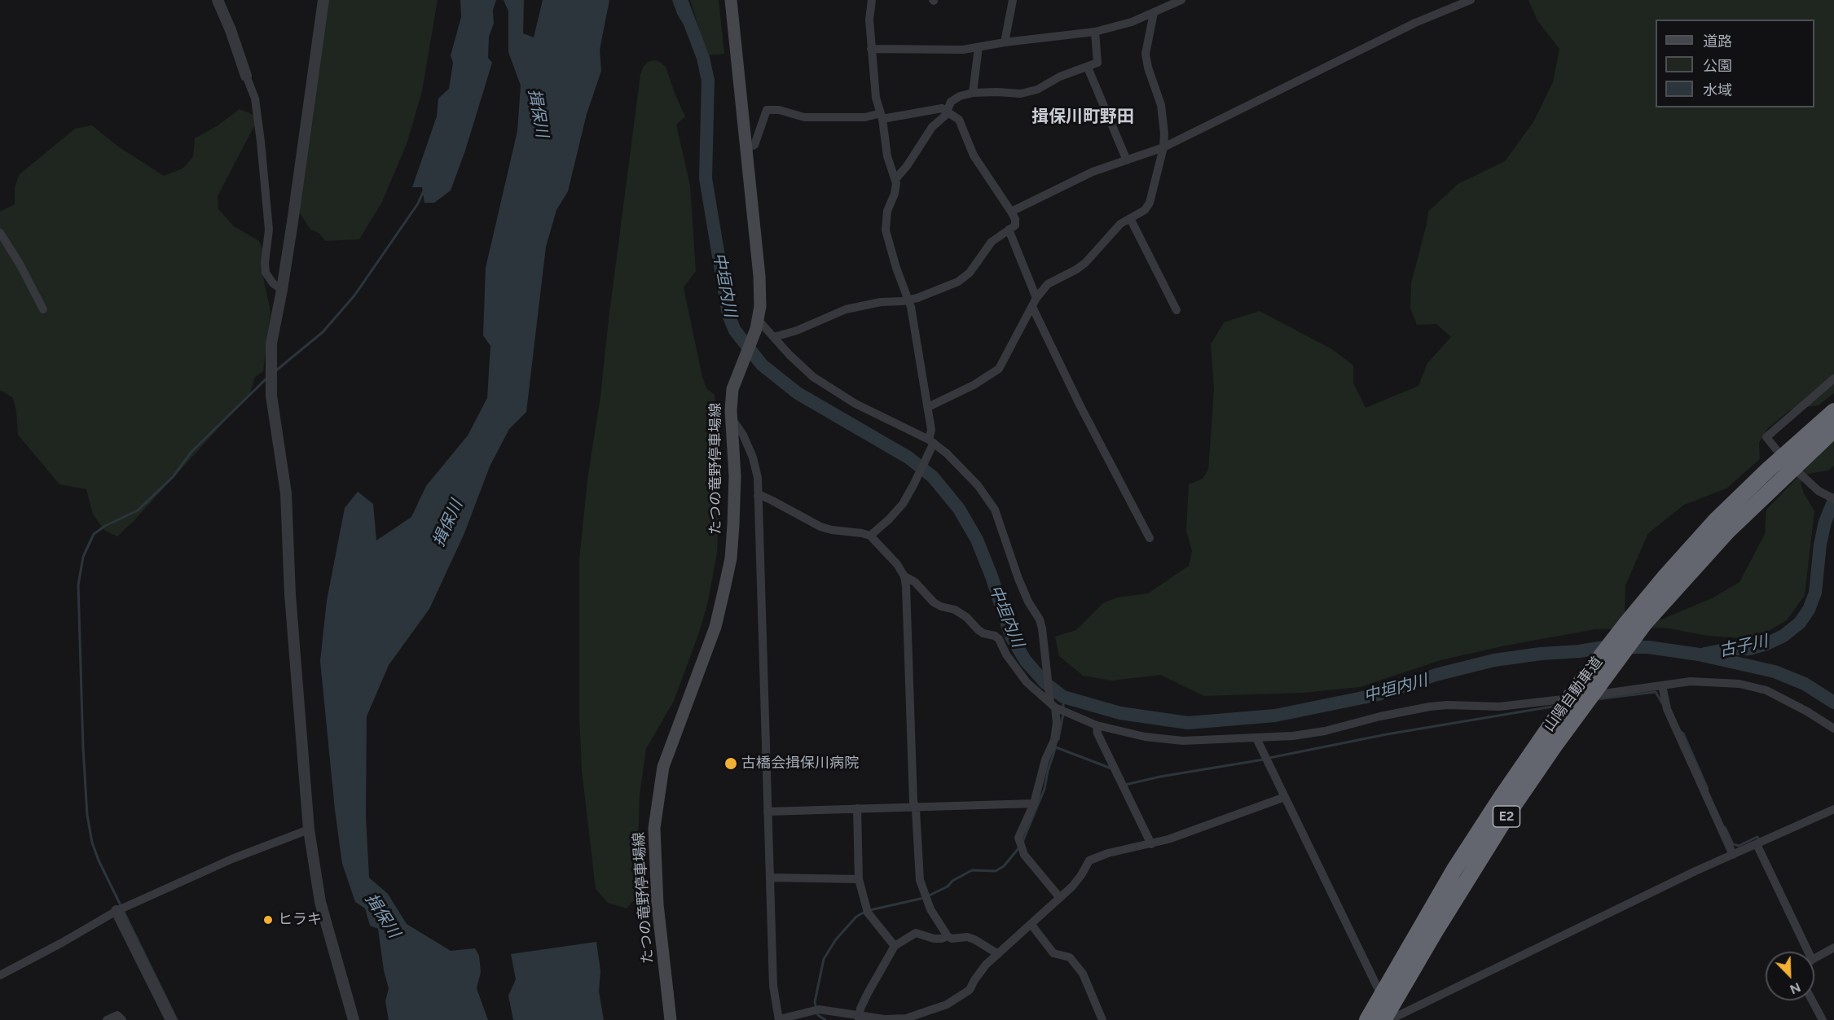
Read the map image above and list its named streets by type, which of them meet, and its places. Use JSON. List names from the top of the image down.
{
  "streets": {
    "highway": ["山陽自動車道", "E2"],
    "main road": ["たつの竜野停車場線"]
  },
  "districts": ["揖保川町野田"],
  "water": ["揖保川", "中垣内川", "古子川"],
  "places": ["古橋会揖保川病院", "ヒラキ"],
  "legend": ["道路", "公園", "水域"],
  "north": "bottom right"
}
